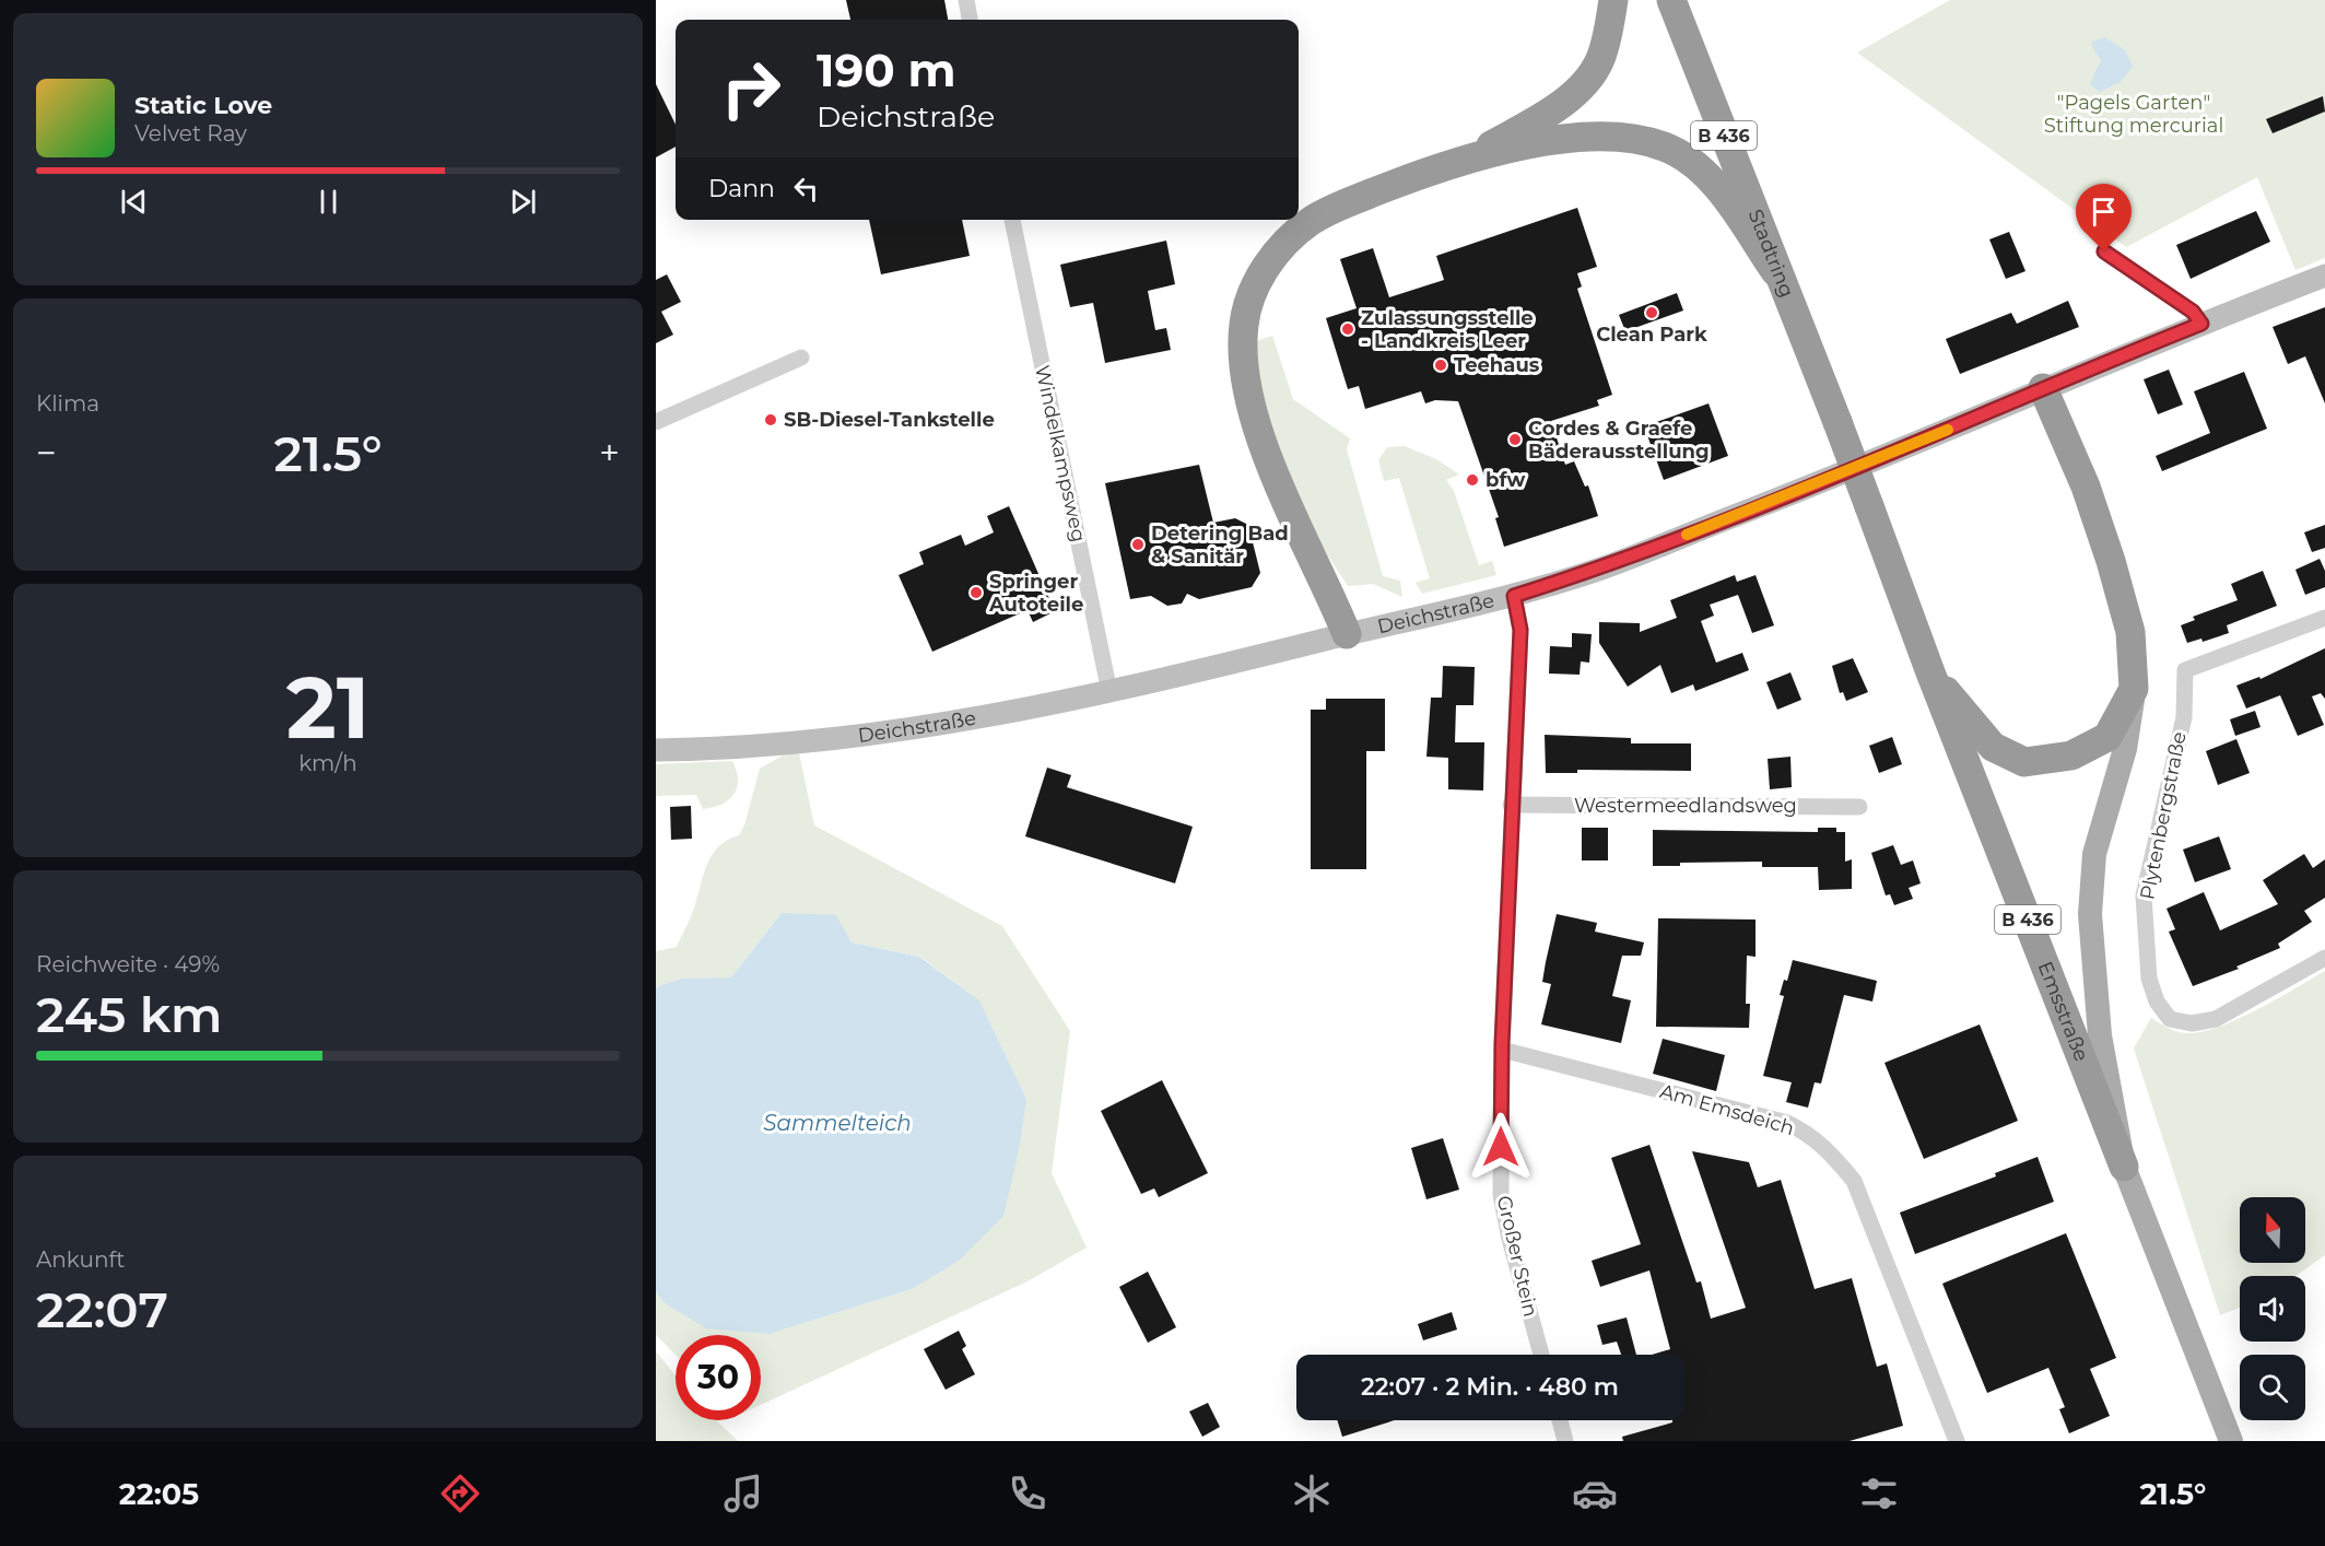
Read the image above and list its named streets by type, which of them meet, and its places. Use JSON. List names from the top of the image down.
{
  "streets": {
    "highway": ["B 436", "Stadtring", "Emsstraße"],
    "main road": ["Deichstraße"],
    "street": [
      "Windelkampsweg",
      "Westermeedlandsweg",
      "Plytenbergstraße",
      "Am Emsdeich",
      "Großer Stein"
    ]
  },
  "crossings": [
    ["Stadtring", "Emsstraße"],
    ["Windelkampsweg", "Deichstraße"],
    ["Deichstraße", "Großer Stein"],
    ["Westermeedlandsweg", "Großer Stein"],
    ["Am Emsdeich", "Großer Stein"]
  ],
  "water": ["Sammelteich"],
  "parks": ["\"Pagels Garten\" Stiftung mercurial"],
  "places": [
    "Clean Park",
    "Zulassungsstelle - Landkreis Leer",
    "Teehaus",
    "SB-Diesel-Tankstelle",
    "Cordes & Graefe Bäderausstellung",
    "bfw",
    "Detering Bad & Sanitär",
    "Springer Autoteile"
  ],
  "north": "top",
  "page": {
    "turn": ["190 m", "Deichstraße"],
    "song": ["Static Love", "Velvet Ray"],
    "then": "Dann",
    "tile": [
      "Klima",
      ["21", "km/h"],
      ["Reichweite · 49%", "245 km"],
      ["Ankunft", "22:07"]
    ],
    "heat": ["−", "21.5°", "+"],
    "limit": "30",
    "trip": "22:07 · 2 Min. · 480 m",
    "tabs": ["22:05", "21.5°"]
  }
}
